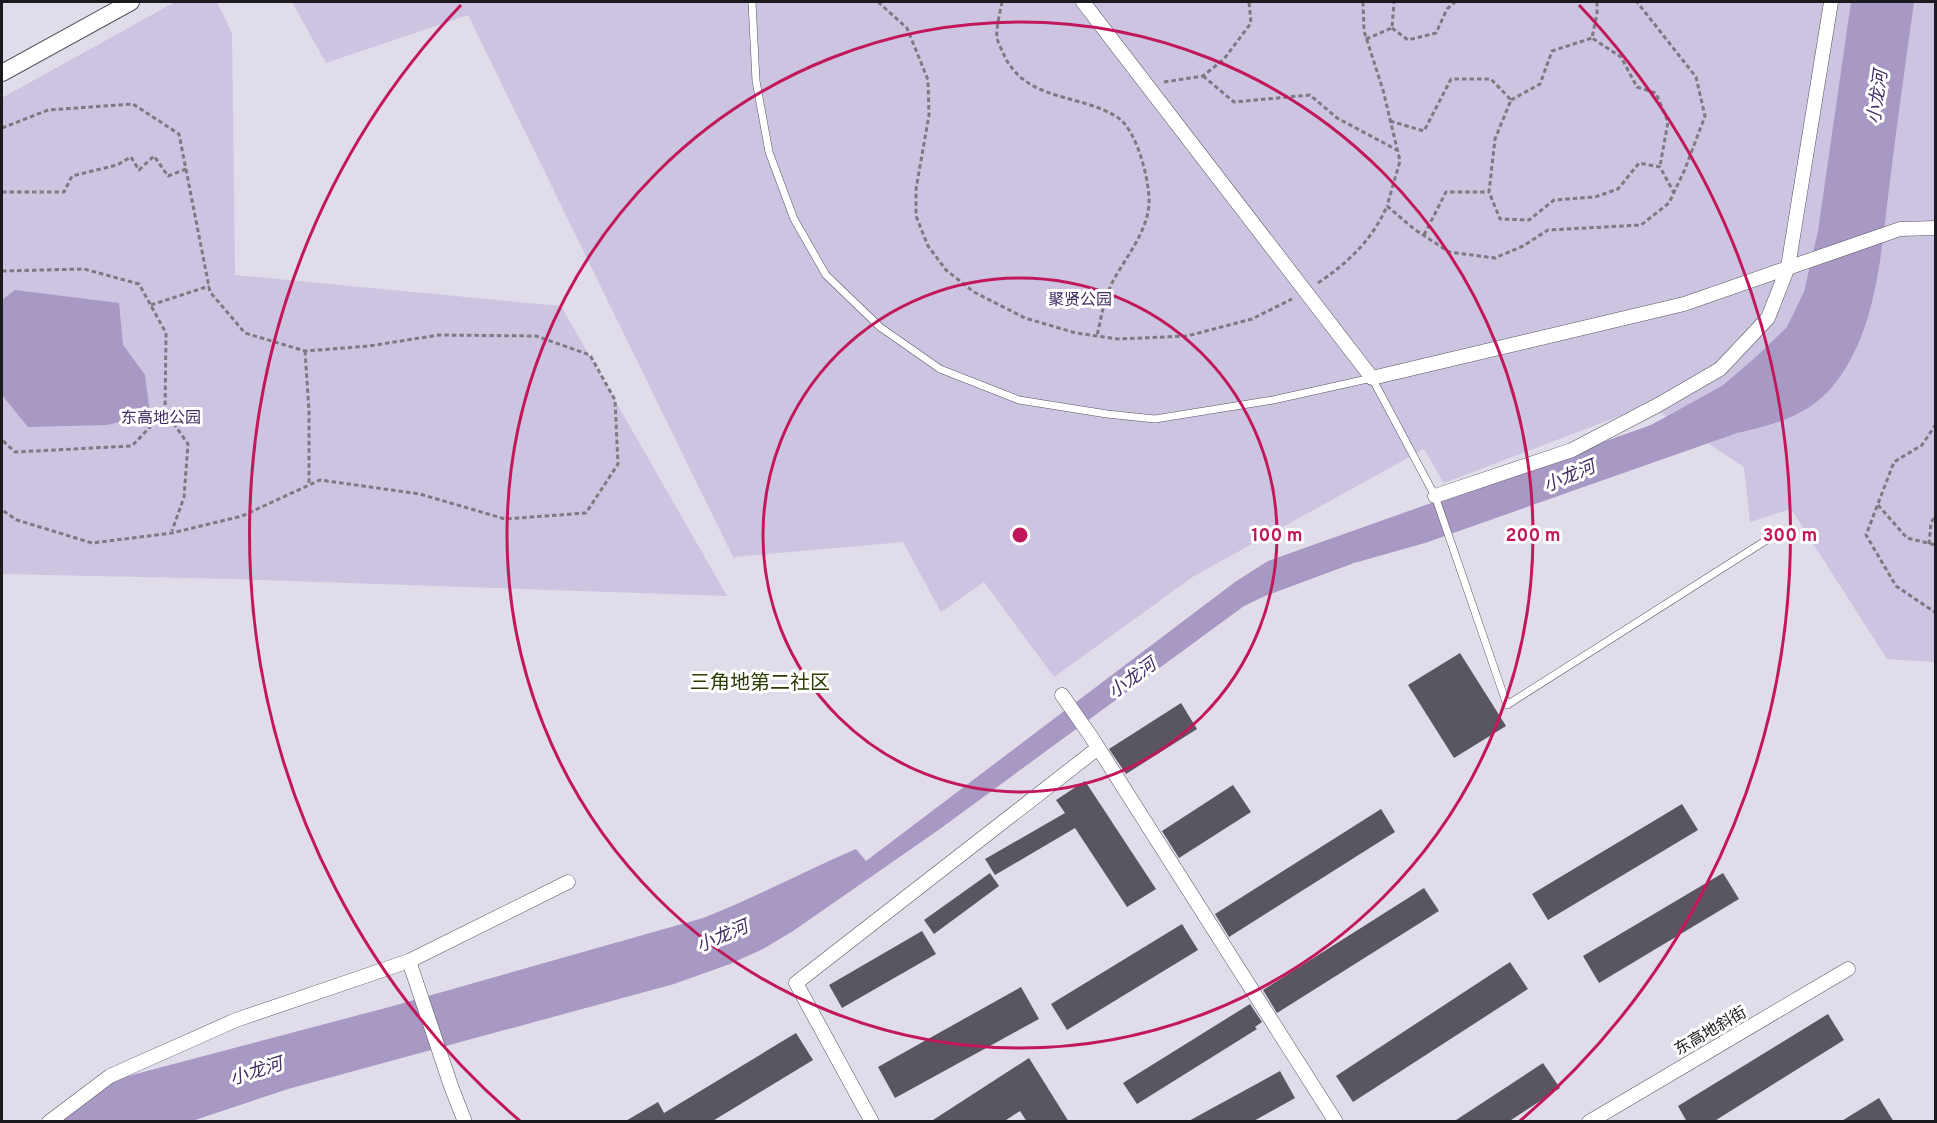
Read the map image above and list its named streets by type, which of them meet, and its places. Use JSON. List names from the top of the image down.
{
  "streets": {
    "street": ["东高地斜街"]
  },
  "districts": ["三角地第二社区"],
  "water": ["小龙河"],
  "parks": ["聚贤公园", "东高地公园"],
  "rings": ["100 m", "200 m", "300 m"]
}
